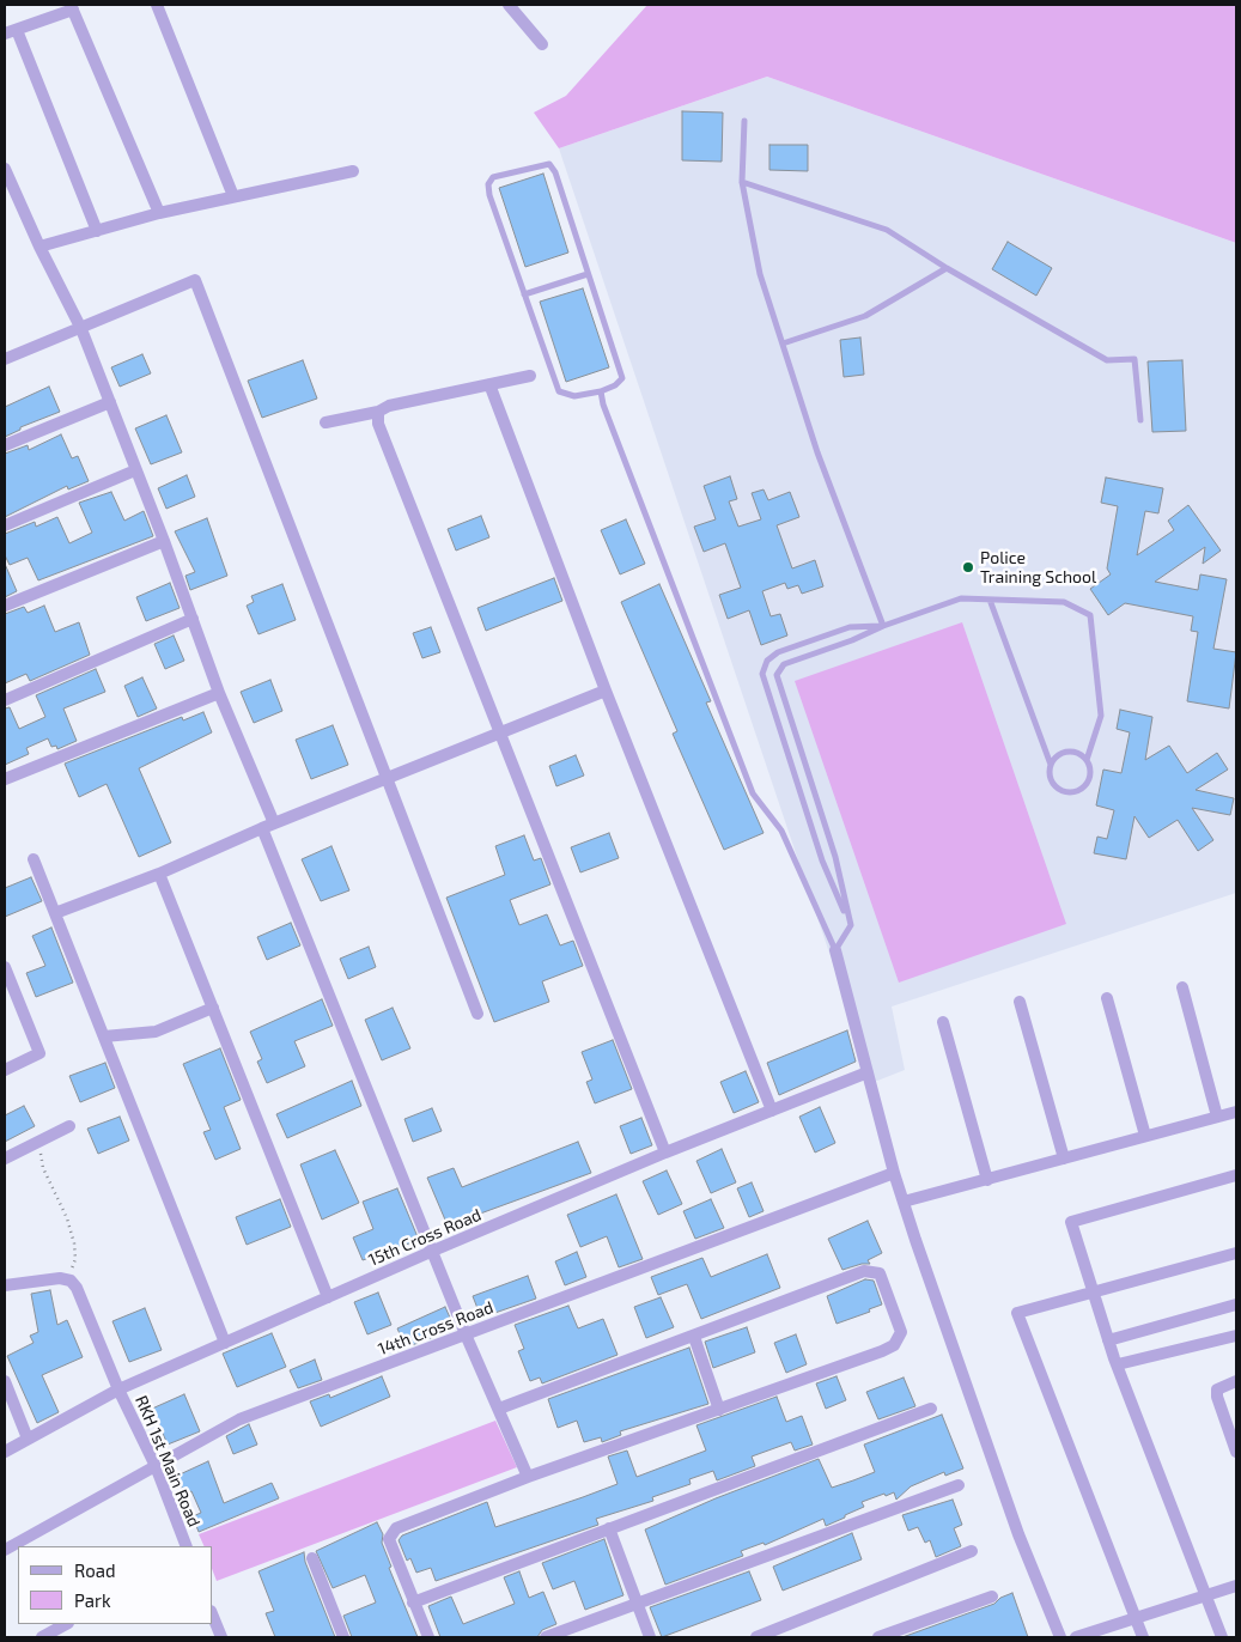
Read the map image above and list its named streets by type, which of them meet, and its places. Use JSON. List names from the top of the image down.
{
  "streets": {
    "street": ["15th Cross Road", "14th Cross Road", "RKH 1st Main Road"]
  },
  "crossings": [
    ["15th Cross Road", "RKH 1st Main Road"],
    ["14th Cross Road", "RKH 1st Main Road"]
  ],
  "places": ["Police Training School"],
  "legend": ["Road", "Park"]
}
